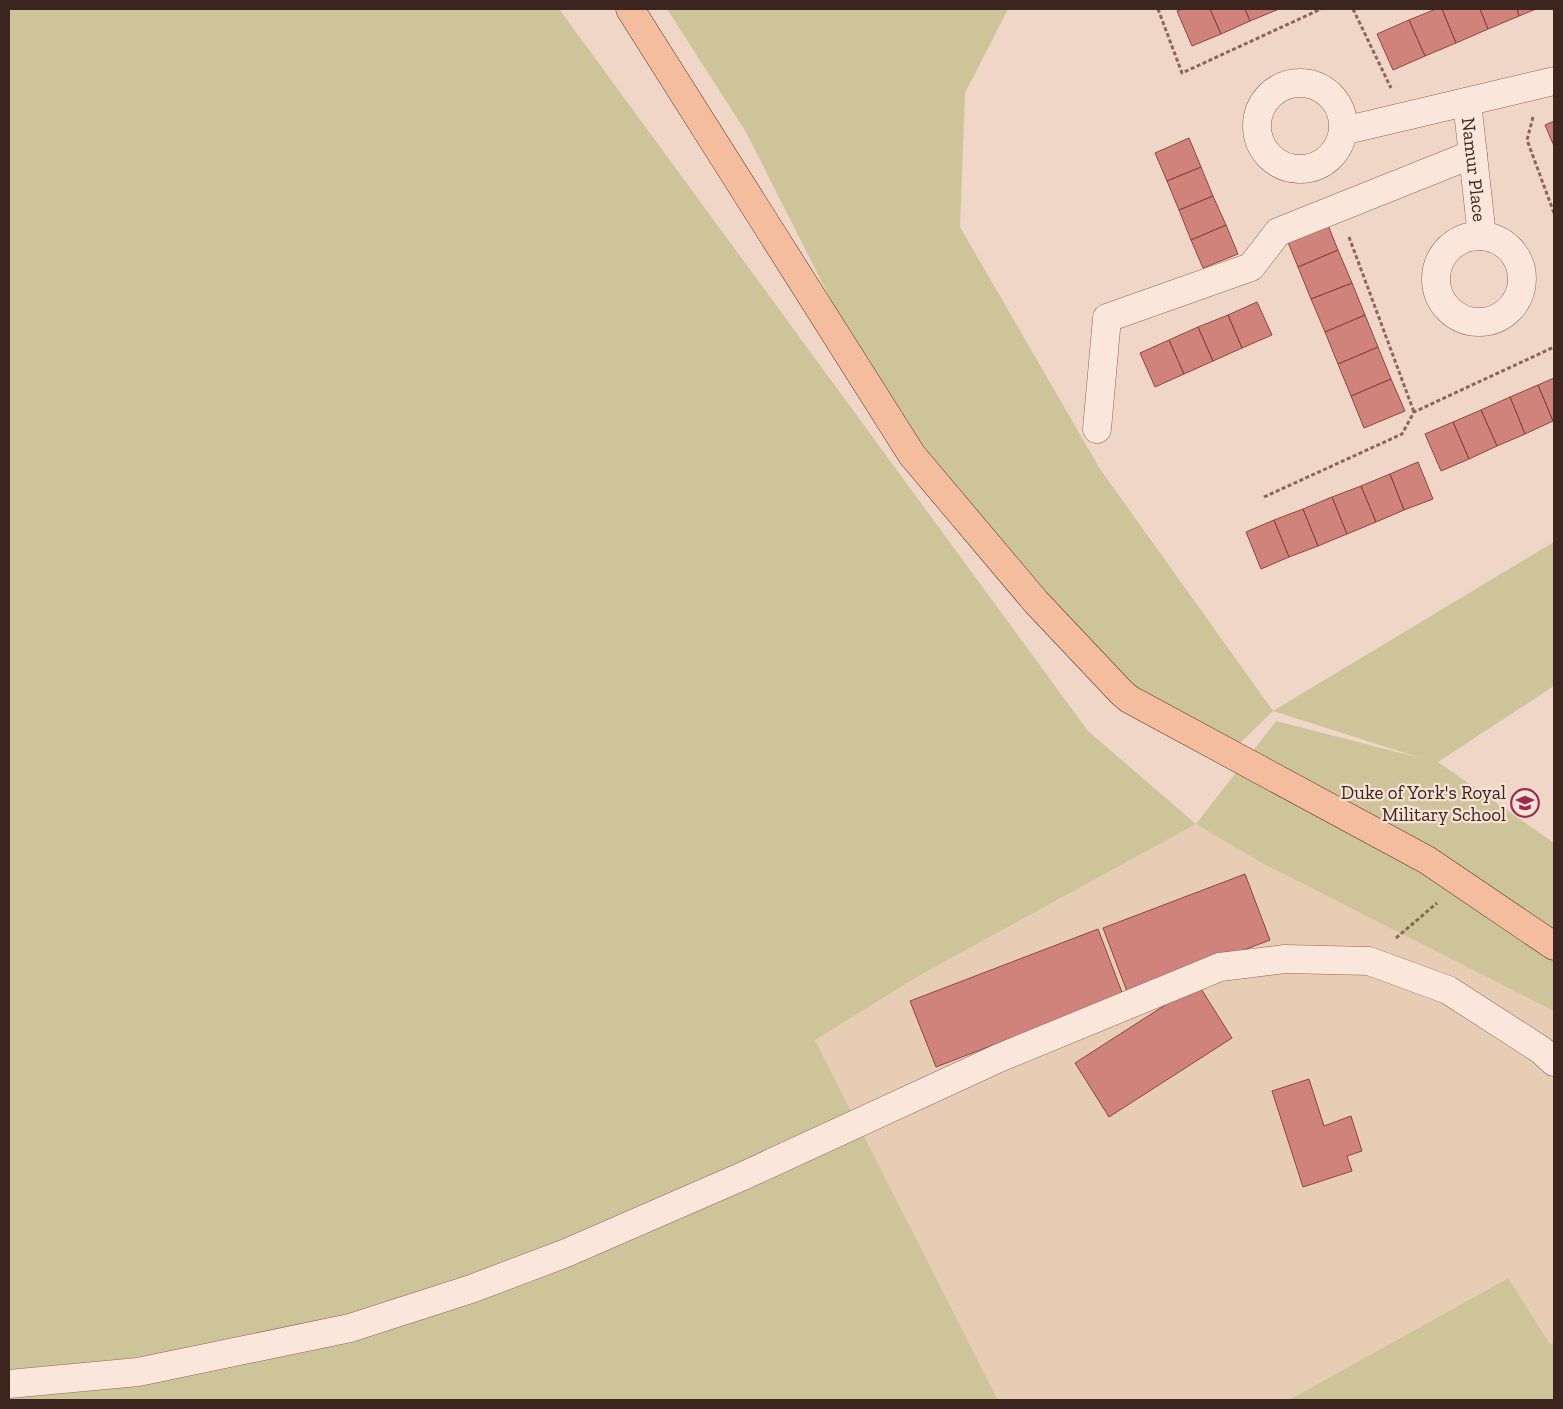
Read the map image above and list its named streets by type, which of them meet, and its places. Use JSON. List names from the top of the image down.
{
  "streets": {
    "street": ["Namur Place"]
  },
  "places": {
    "school or university": ["Duke of York's Royal Military School"]
  }
}
